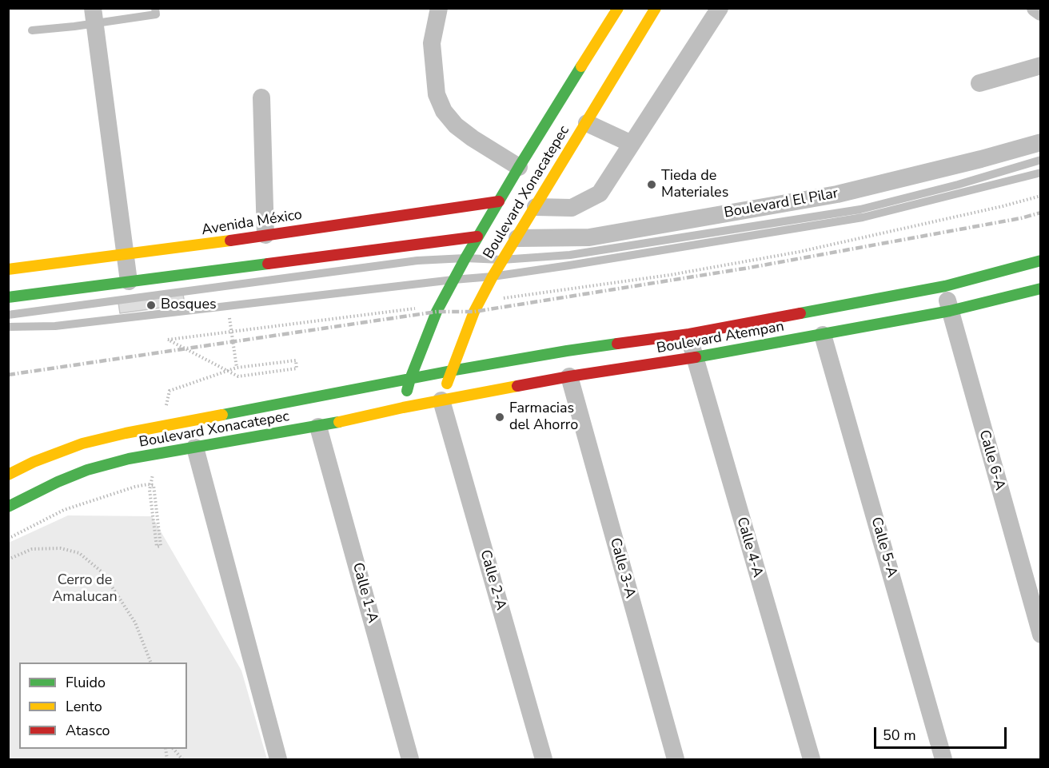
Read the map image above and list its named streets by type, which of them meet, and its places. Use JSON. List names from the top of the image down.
{
  "streets": {
    "street": [
      "Boulevard Xonacatepec",
      "Boulevard El Pilar",
      "Avenida México",
      "Boulevard Atempan",
      "Calle 6-A",
      "Calle 4-A",
      "Calle 5-A",
      "Calle 3-A",
      "Calle 2-A",
      "Calle 1-A"
    ]
  },
  "crossings": [
    ["Boulevard Xonacatepec", "Boulevard El Pilar"],
    ["Boulevard Xonacatepec", "Avenida México"],
    ["Boulevard Xonacatepec", "Boulevard Atempan"],
    ["Boulevard Xonacatepec", "Calle 2-A"],
    ["Boulevard Xonacatepec", "Calle 1-A"],
    ["Boulevard Atempan", "Calle 6-A"],
    ["Boulevard Atempan", "Calle 4-A"],
    ["Boulevard Atempan", "Calle 5-A"],
    ["Boulevard Atempan", "Calle 3-A"],
    ["Boulevard Atempan", "Calle 2-A"]
  ],
  "parks": ["Cerro de Amalucan"],
  "places": ["Tieda de Materiales", "Bosques", "Farmacias del Ahorro"],
  "legend": ["Fluido", "Lento", "Atasco"],
  "scale_bar": "50 m"
}
